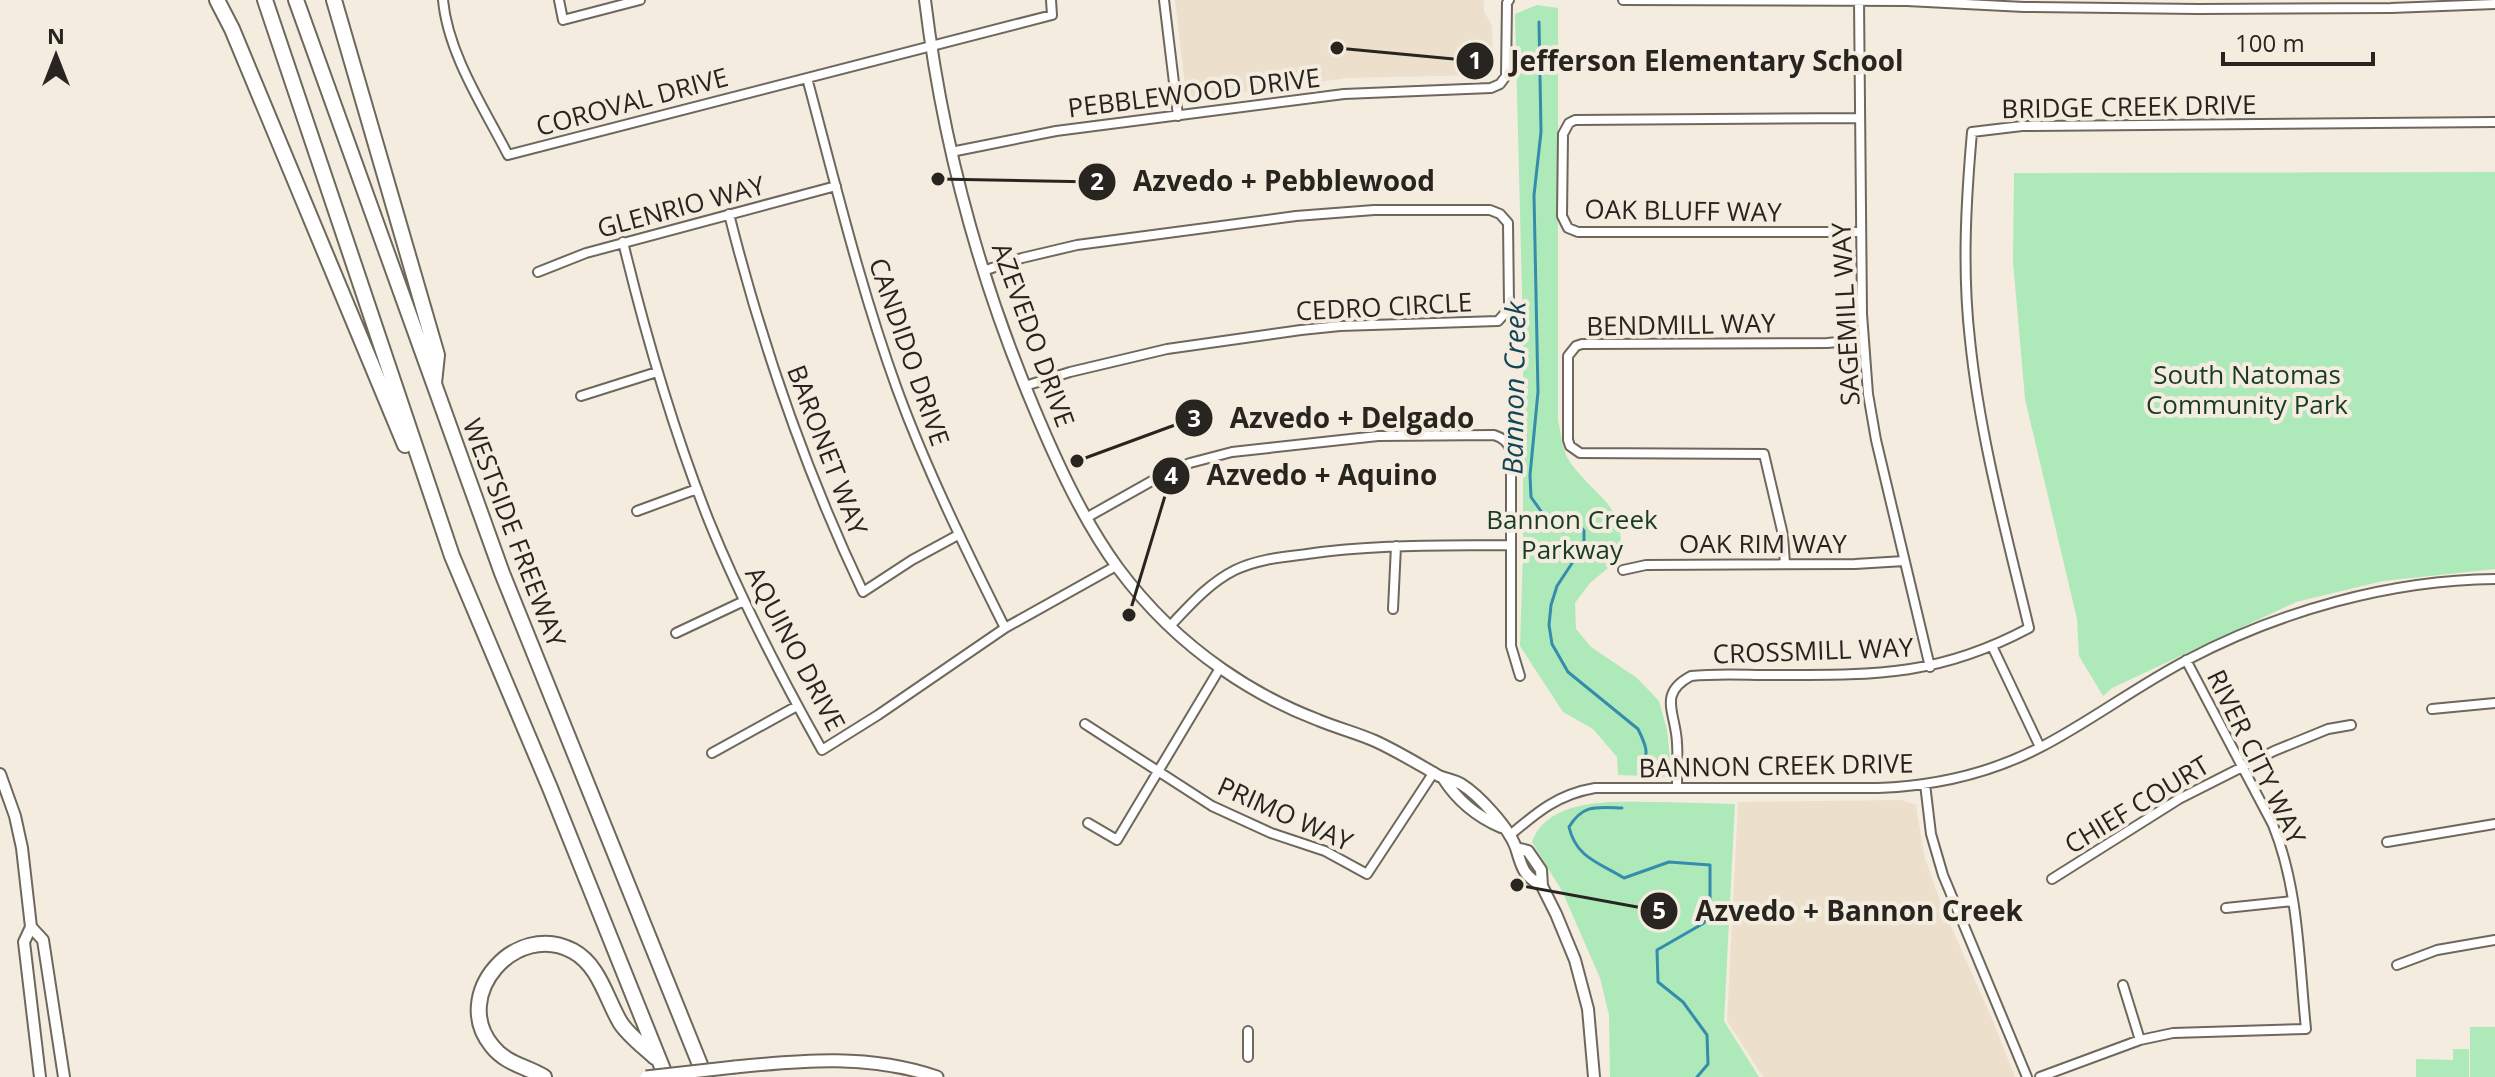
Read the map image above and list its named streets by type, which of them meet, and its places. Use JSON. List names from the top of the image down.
{
  "streets": {
    "highway": ["WESTSIDE FREEWAY"],
    "street": [
      "PEBBLEWOOD DRIVE",
      "COROVAL DRIVE",
      "BRIDGE CREEK DRIVE",
      "GLENRIO WAY",
      "OAK BLUFF WAY",
      "CEDRO CIRCLE",
      "SAGEMILL WAY",
      "BENDMILL WAY",
      "AZEVEDO DRIVE",
      "CANDIDO DRIVE",
      "BARONET WAY",
      "OAK RIM WAY",
      "AQUINO DRIVE",
      "CROSSMILL WAY",
      "RIVER CITY WAY",
      "BANNON CREEK DRIVE",
      "CHIEF COURT",
      "PRIMO WAY"
    ]
  },
  "crossings": [
    ["PEBBLEWOOD DRIVE", "AZEVEDO DRIVE"],
    ["COROVAL DRIVE", "AZEVEDO DRIVE"],
    ["COROVAL DRIVE", "CANDIDO DRIVE"],
    ["BRIDGE CREEK DRIVE", "CROSSMILL WAY"],
    ["GLENRIO WAY", "CANDIDO DRIVE"],
    ["GLENRIO WAY", "BARONET WAY"],
    ["GLENRIO WAY", "AQUINO DRIVE"],
    ["OAK BLUFF WAY", "SAGEMILL WAY"],
    ["CEDRO CIRCLE", "AZEVEDO DRIVE"],
    ["SAGEMILL WAY", "BENDMILL WAY"],
    ["SAGEMILL WAY", "OAK RIM WAY"],
    ["SAGEMILL WAY", "CROSSMILL WAY"],
    ["BENDMILL WAY", "OAK RIM WAY"],
    ["AZEVEDO DRIVE", "AQUINO DRIVE"],
    ["AZEVEDO DRIVE", "BANNON CREEK DRIVE"],
    ["AZEVEDO DRIVE", "PRIMO WAY"],
    ["CANDIDO DRIVE", "BARONET WAY"],
    ["CANDIDO DRIVE", "AQUINO DRIVE"],
    ["CROSSMILL WAY", "BANNON CREEK DRIVE"],
    ["RIVER CITY WAY", "BANNON CREEK DRIVE"],
    ["RIVER CITY WAY", "CHIEF COURT"]
  ],
  "water": ["Bannon Creek"],
  "parks": ["South Natomas Community Park", "Bannon Creek Parkway"],
  "places": [
    "Jefferson Elementary School",
    "Azvedo + Pebblewood",
    "Azvedo + Delgado",
    "Azvedo + Aquino",
    "Azvedo + Bannon Creek"
  ],
  "scale_bar": "100 m",
  "north": "top"
}
